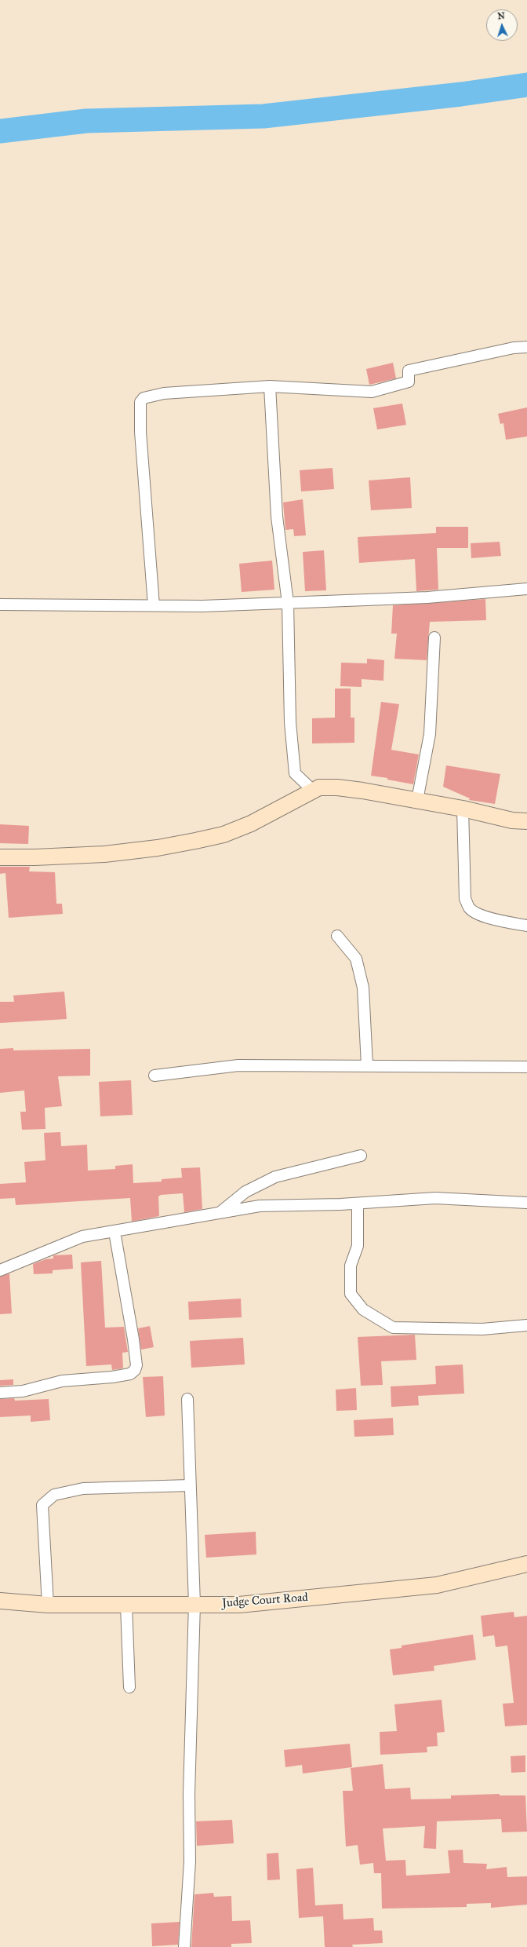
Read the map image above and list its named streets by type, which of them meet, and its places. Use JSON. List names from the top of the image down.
{
  "streets": {
    "street": ["Judge Court Road"]
  },
  "north": "top"
}
